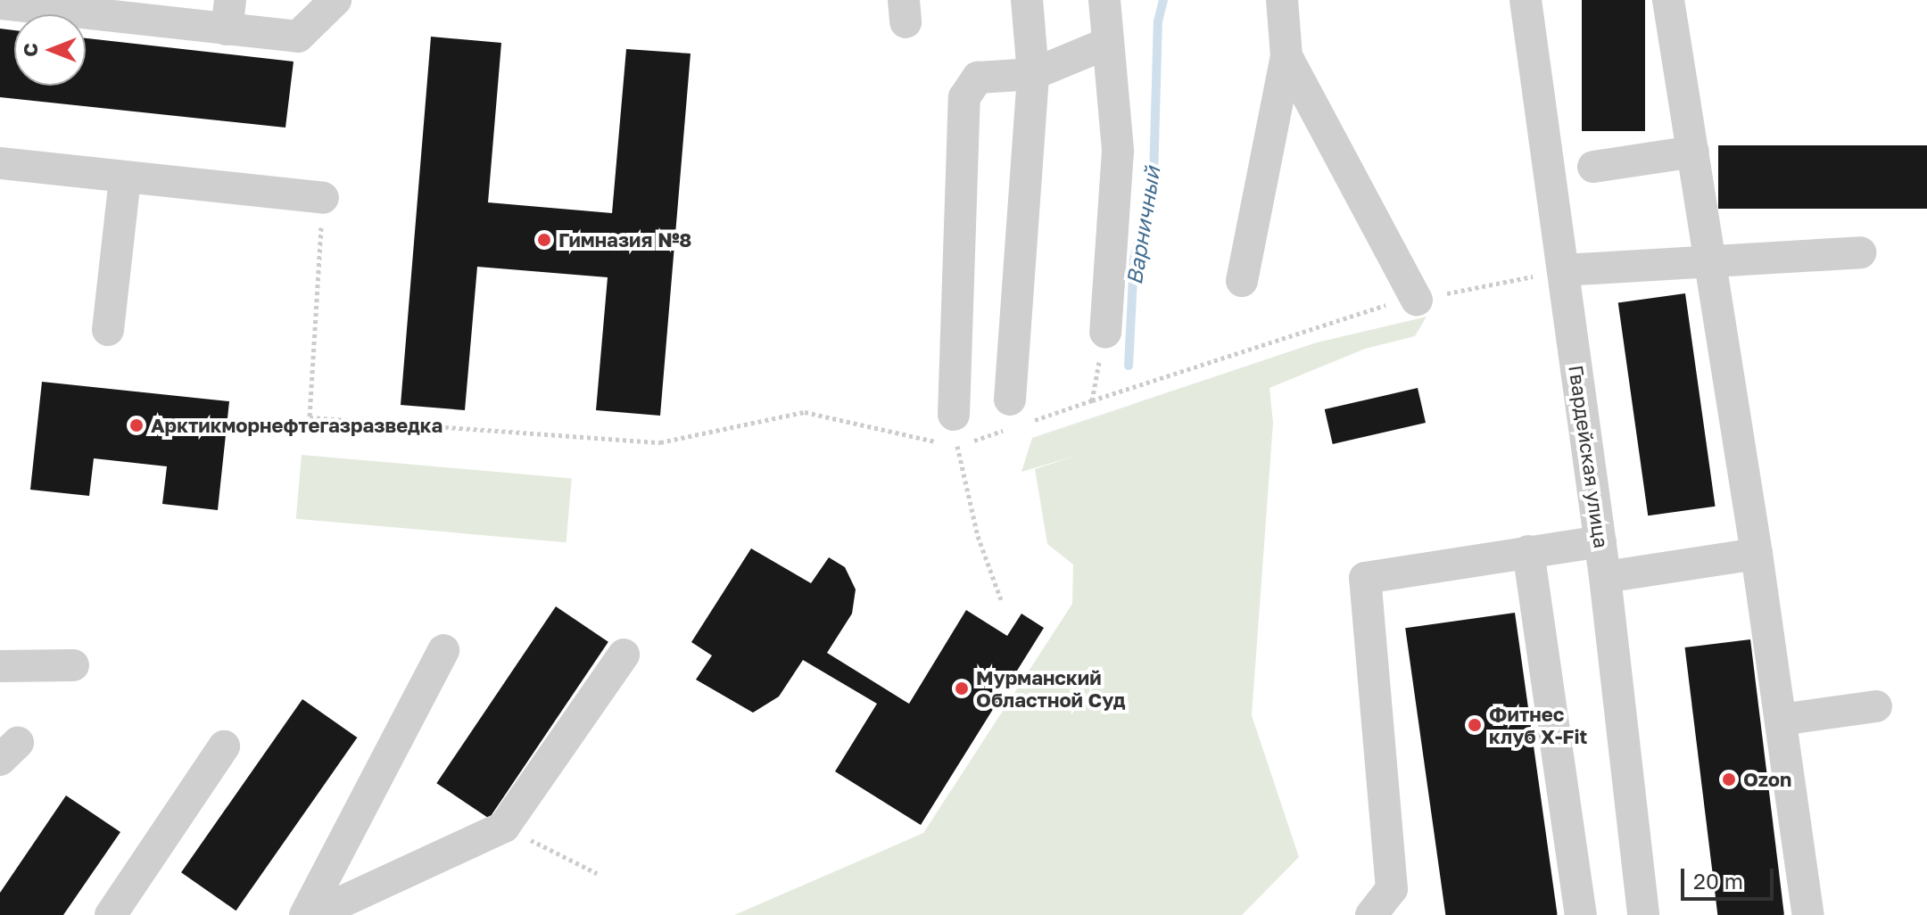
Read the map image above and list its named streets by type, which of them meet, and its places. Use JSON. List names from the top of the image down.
{
  "streets": {
    "street": ["Гвардейская улица"]
  },
  "water": ["Варничный"],
  "places": [
    "Гимназия №8",
    "Арктикморнефтегазразведка",
    "Мурманский Областной Суд",
    "Фитнес клуб X-Fit",
    "Ozon"
  ],
  "scale_bar": "20 m",
  "north": "left"
}
